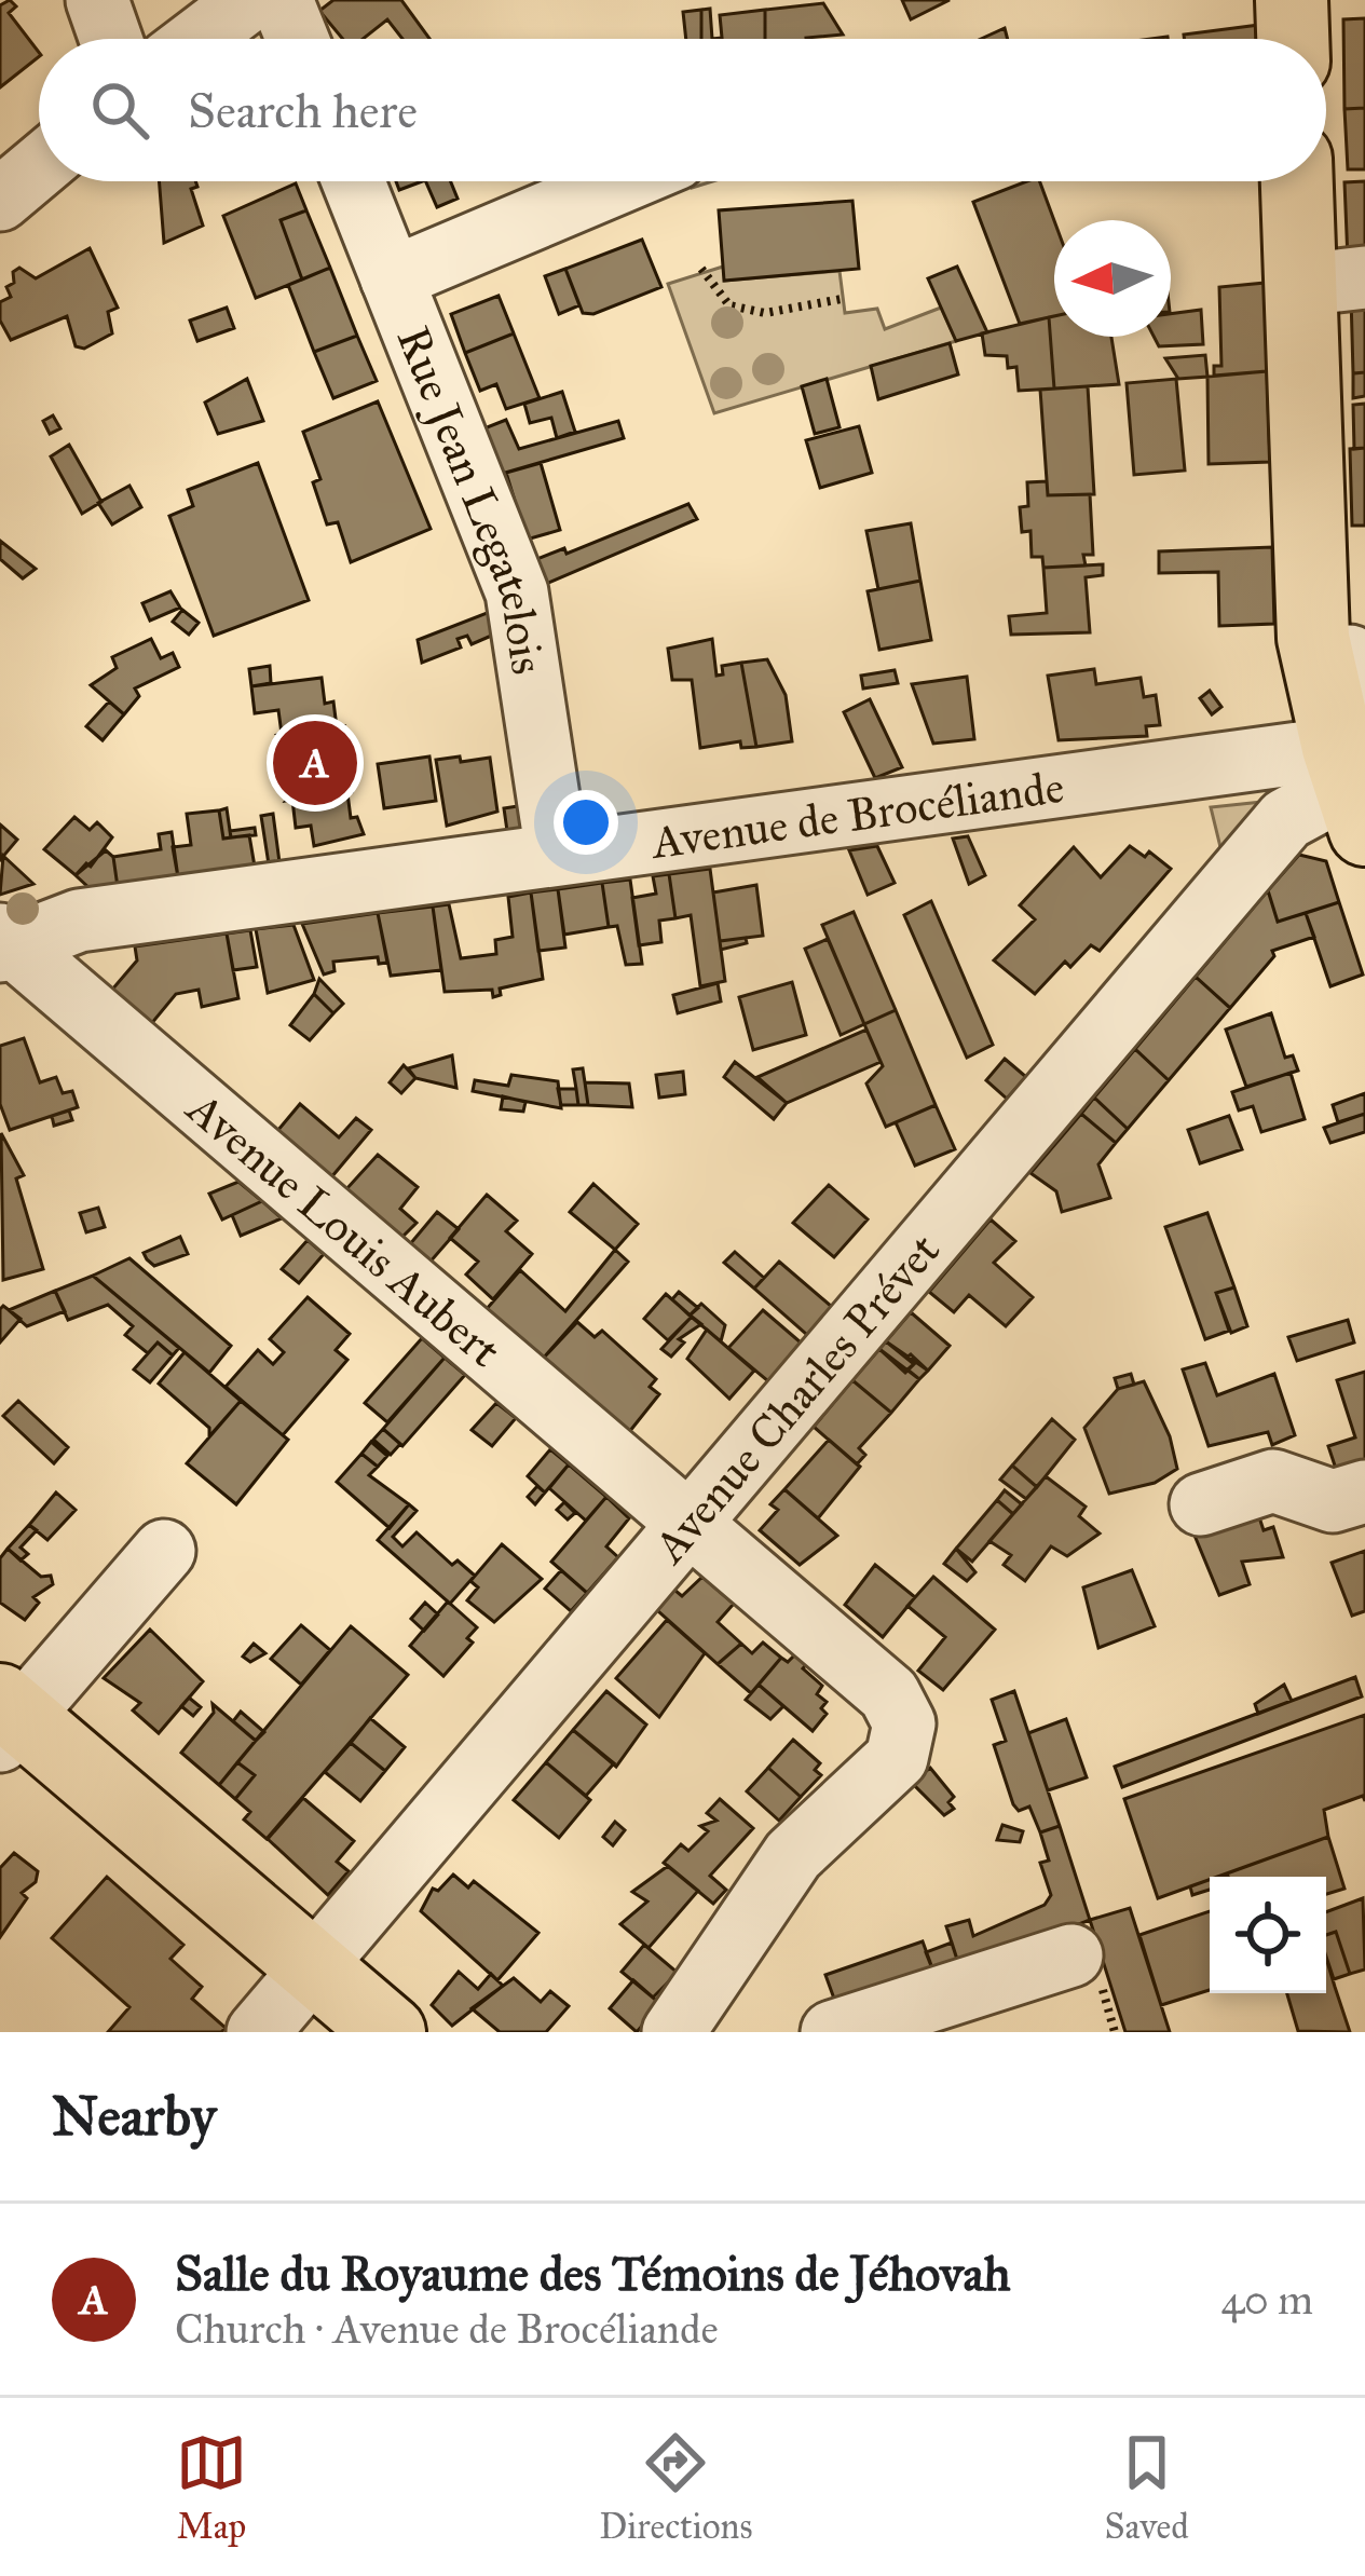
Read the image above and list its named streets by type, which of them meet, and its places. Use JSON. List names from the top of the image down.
{
  "streets": {
    "street": [
      "Rue Jean Legatelois",
      "Avenue de Brocéliande",
      "Avenue Louis Aubert",
      "Avenue Charles Prévet"
    ]
  },
  "crossings": [
    ["Rue Jean Legatelois", "Avenue de Brocéliande"],
    ["Avenue de Brocéliande", "Avenue Louis Aubert"],
    ["Avenue de Brocéliande", "Avenue Charles Prévet"],
    ["Avenue Louis Aubert", "Avenue Charles Prévet"]
  ],
  "north": "left",
  "page": {
    "search": "Search here",
    "pins": "A",
    "heading": "Nearby",
    "list": [
      {
        "mark": "A",
        "name": "Salle du Royaume des Témoins de Jéhovah",
        "note": "Church · Avenue de Brocéliande",
        "value": "40 m"
      }
    ],
    "nav": ["Map", "Directions", "Saved"]
  }
}
